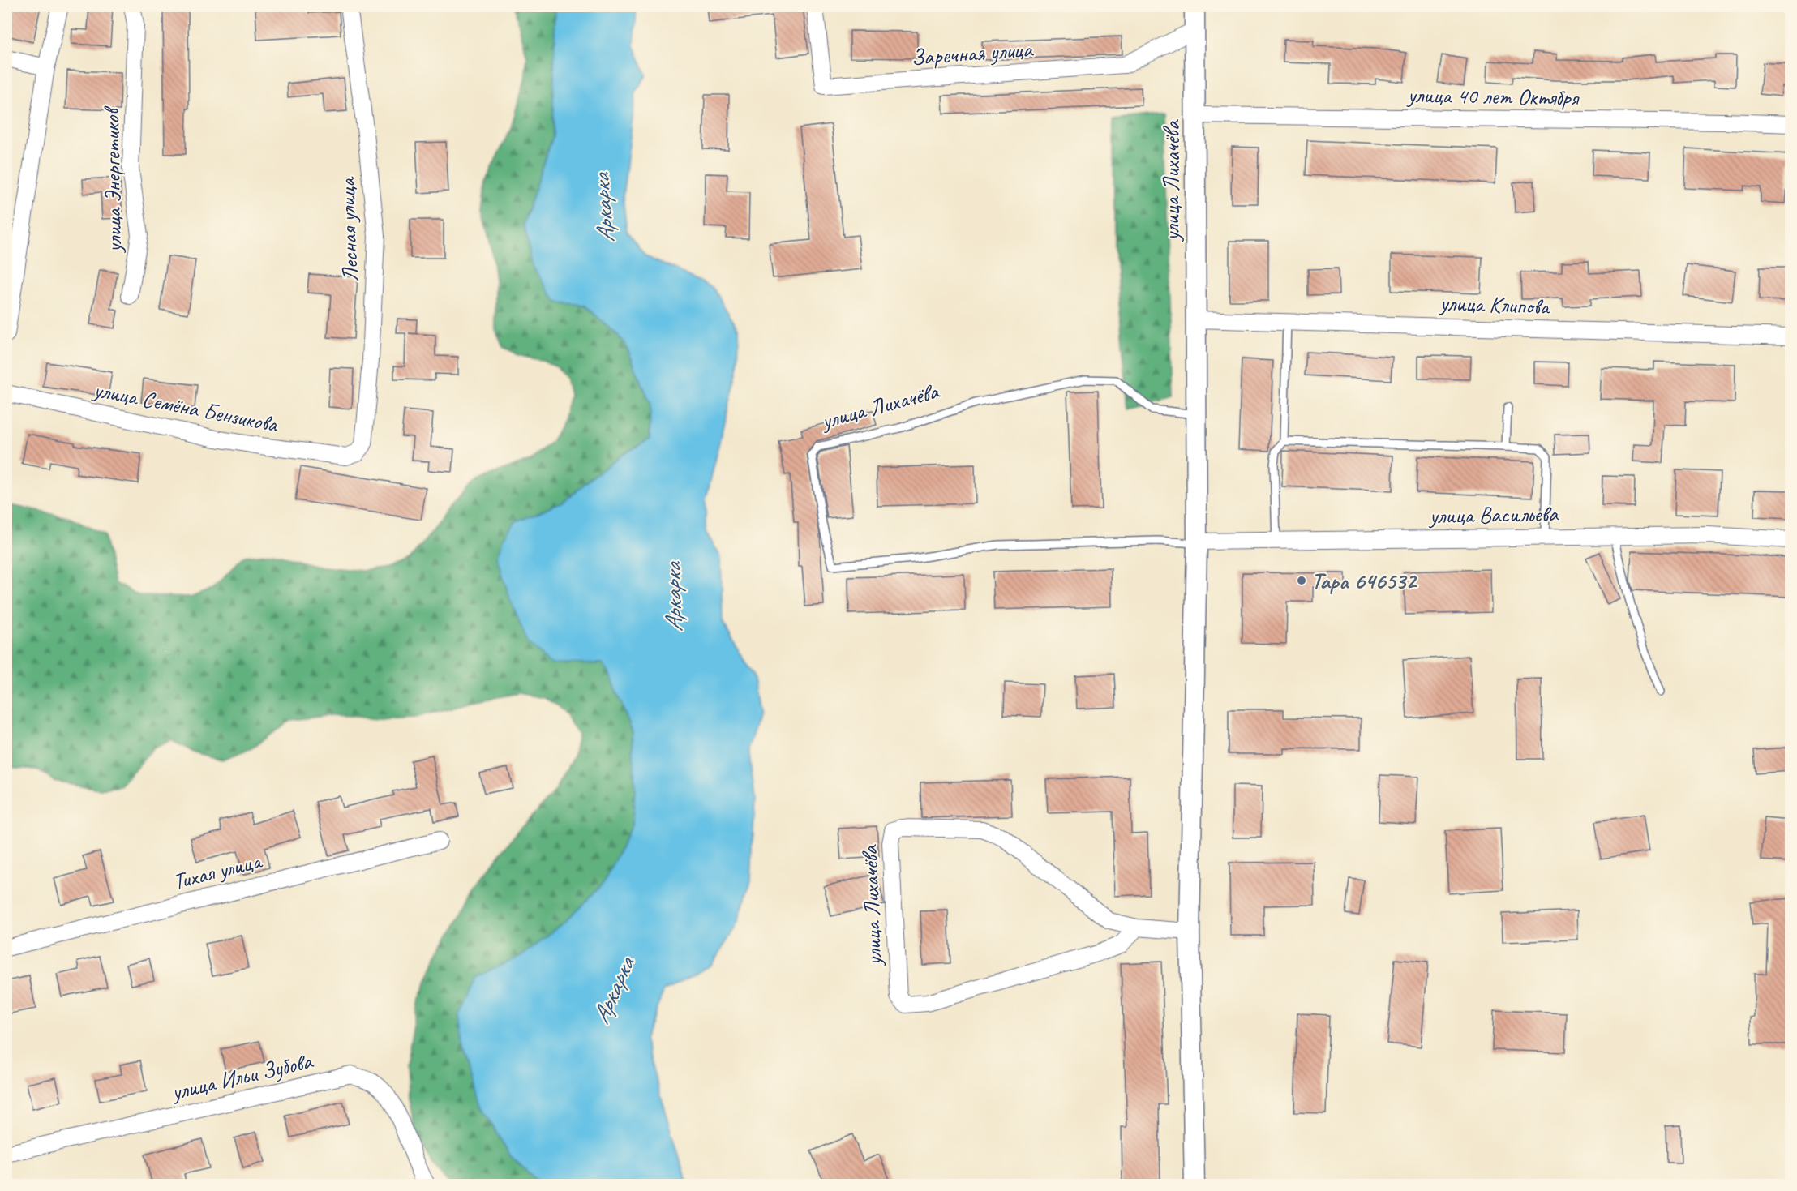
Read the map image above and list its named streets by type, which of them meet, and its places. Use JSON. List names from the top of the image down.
{
  "streets": {
    "street": [
      "Заречная улица",
      "улица 40 лет Октября",
      "улица Энергетиков",
      "улица Лихачёва",
      "Лесная улица",
      "улица Клипова",
      "улица Семёна Бензикова",
      "улица Васильева",
      "Тихая улица",
      "улица Ильи Зубова"
    ]
  },
  "crossings": [
    ["Заречная улица", "улица Лихачёва"],
    ["улица 40 лет Октября", "улица Лихачёва"],
    ["улица Лихачёва", "улица Клипова"],
    ["улица Лихачёва", "улица Васильева"],
    ["Лесная улица", "улица Семёна Бензикова"]
  ],
  "water": ["Аркарка"],
  "places": ["Тара 646532"]
}
